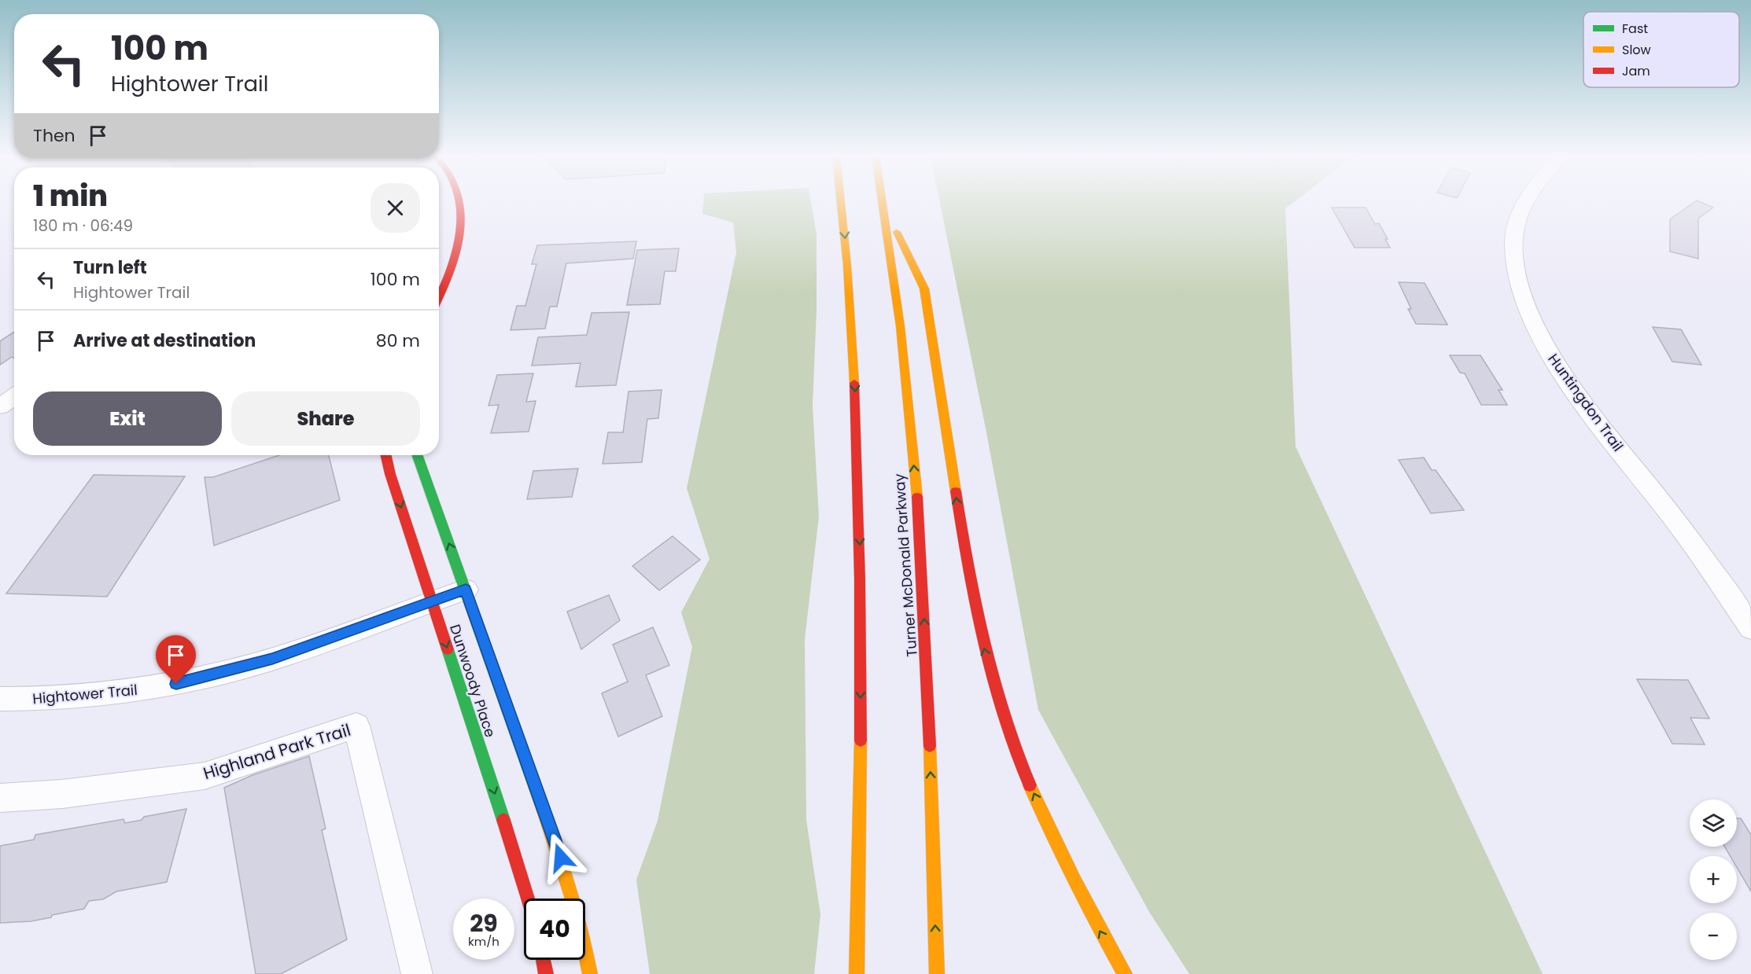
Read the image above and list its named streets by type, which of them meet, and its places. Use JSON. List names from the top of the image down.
{
  "streets": {
    "main road": ["Turner McDonald Parkway", "Dunwoody Place"],
    "street": ["Huntingdon Trail", "Hightower Trail", "Highland Park Trail"]
  },
  "crossings": [
    ["Dunwoody Place", "Hightower Trail"]
  ],
  "legend": ["Fast", "Slow", "Jam"],
  "page": {
    "turn": ["100 m", "Hightower Trail"],
    "then": "Then",
    "heading": ["1 min", "180 m · 06:49"],
    "list": [
      {
        "name": "Turn left",
        "note": "Hightower Trail",
        "value": "100 m"
      },
      {
        "name": "Arrive at destination",
        "value": "80 m"
      }
    ],
    "buttons": ["Exit", "Share"],
    "map_buttons": ["+", "−"],
    "speed": "29 km/h",
    "limit": "40"
  }
}
